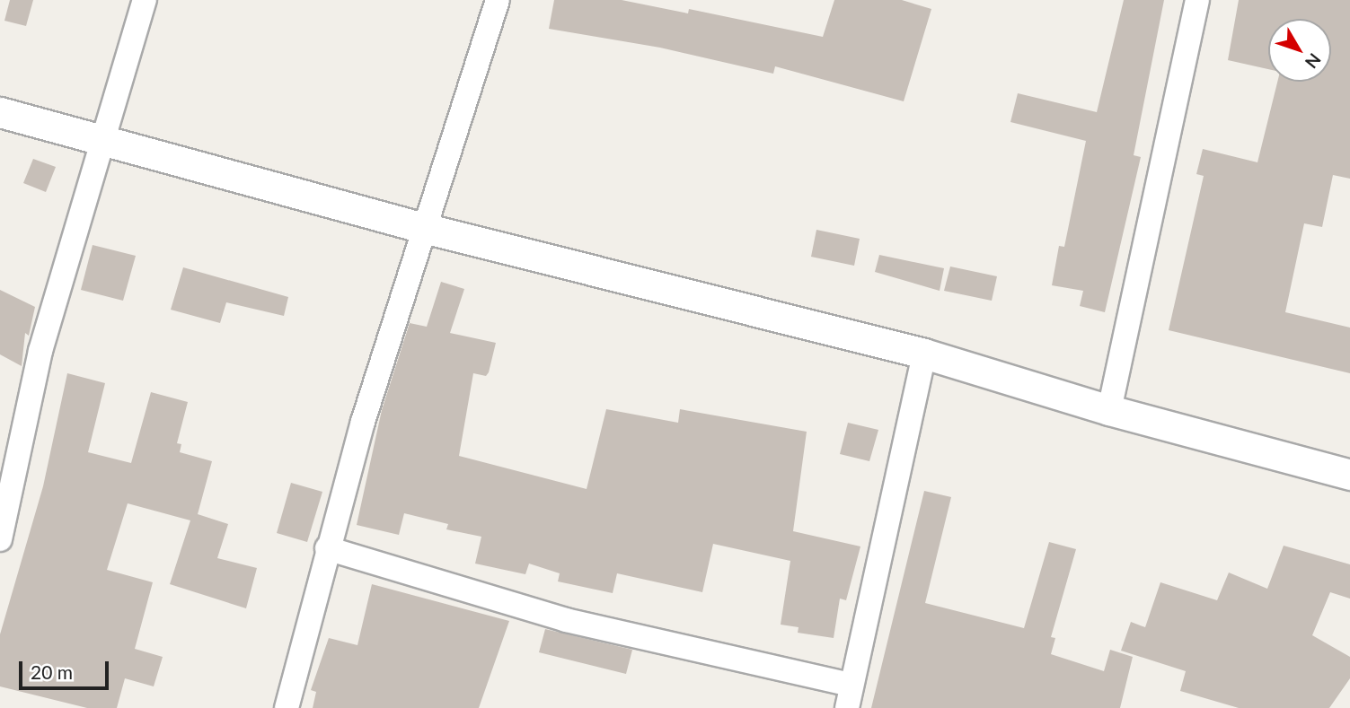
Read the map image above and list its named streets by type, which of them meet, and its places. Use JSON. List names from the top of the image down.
{
  "scale_bar": "20 m",
  "north": "bottom right"
}
